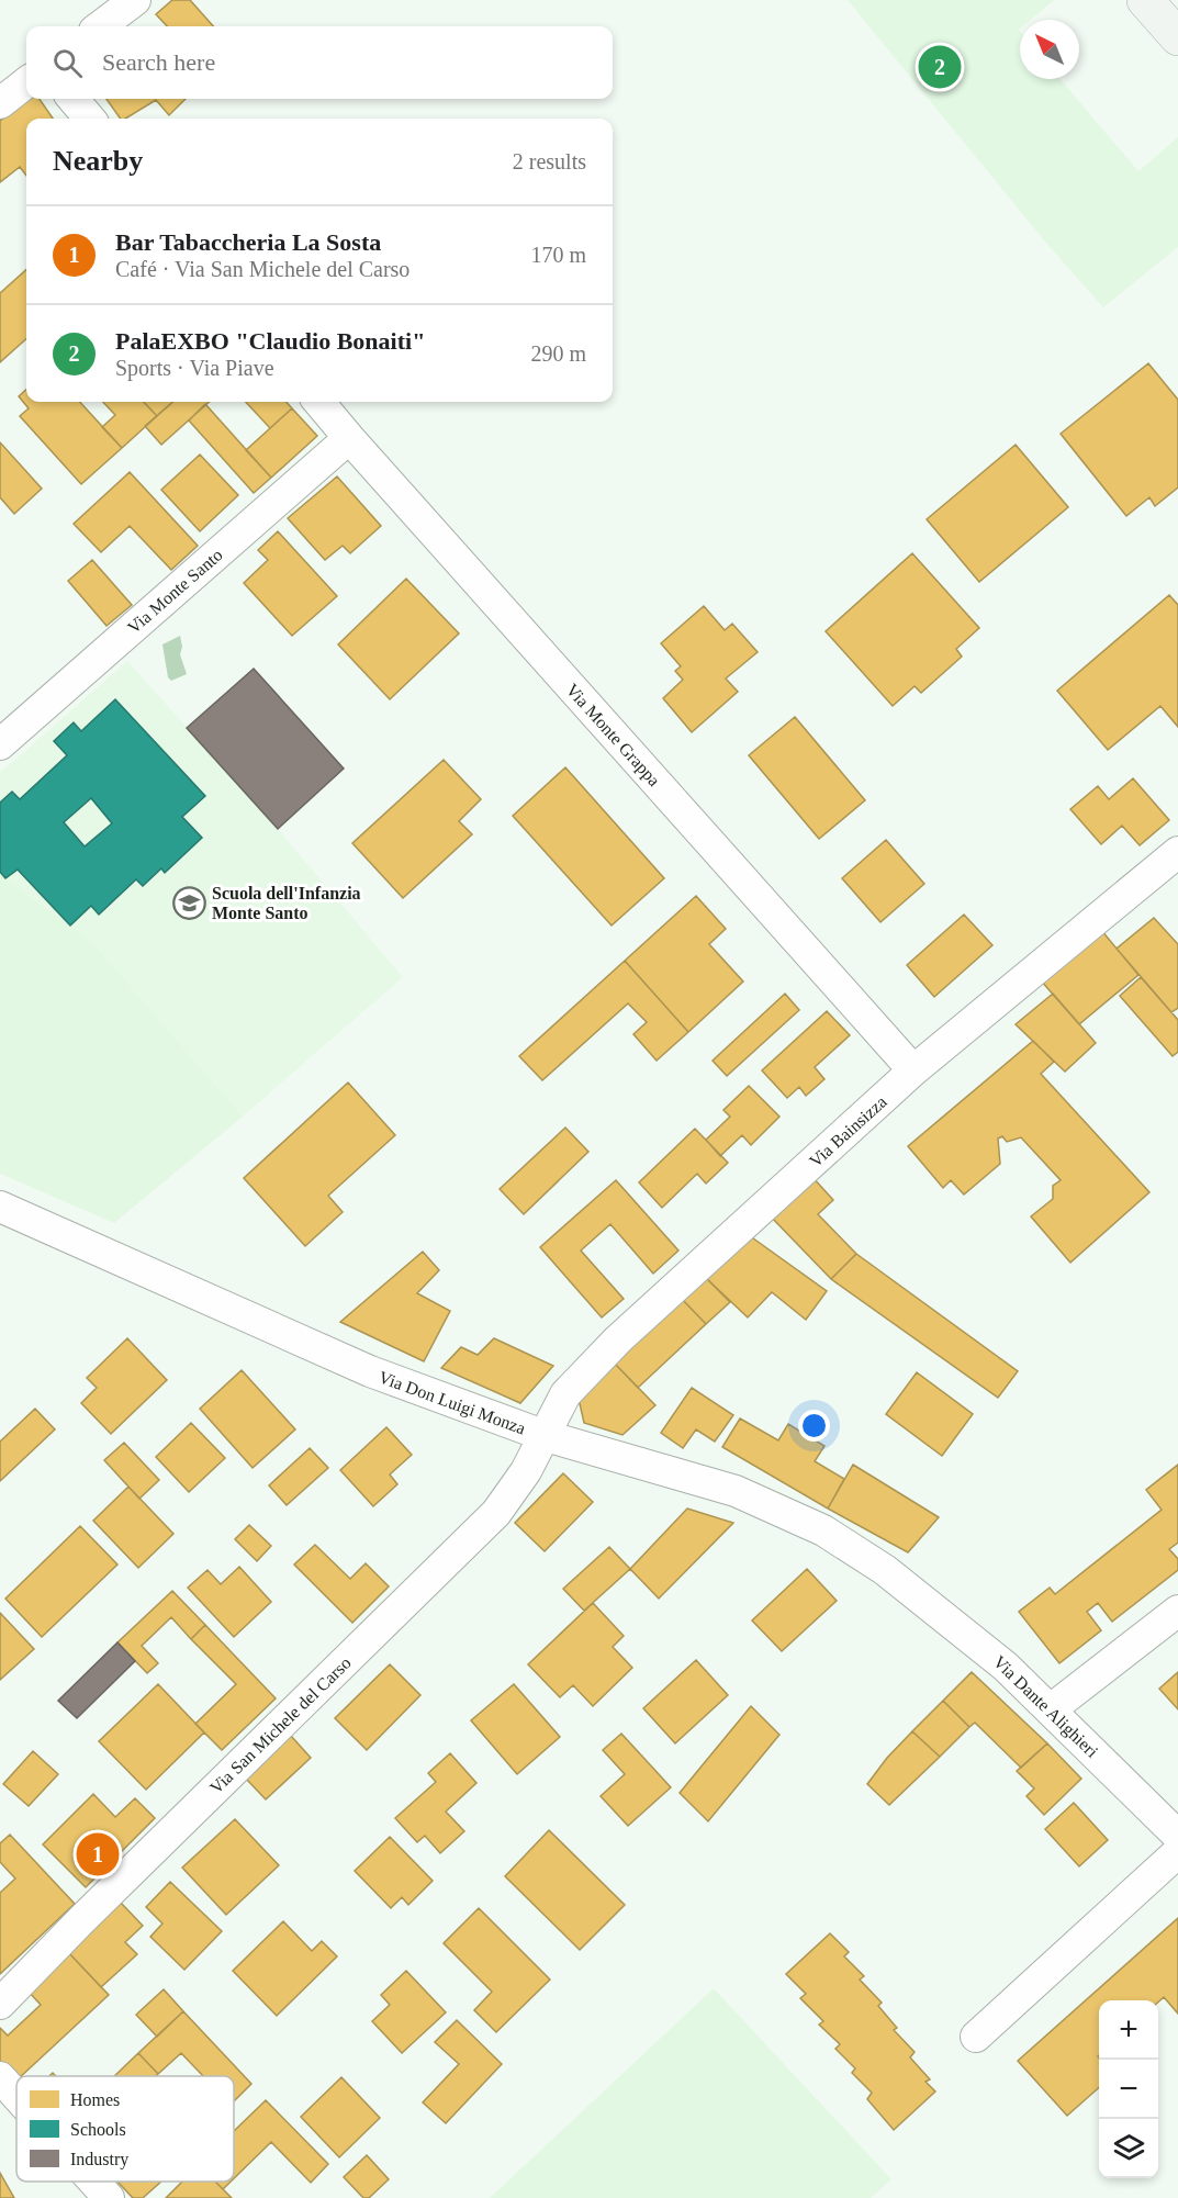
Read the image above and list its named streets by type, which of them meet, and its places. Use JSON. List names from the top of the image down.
{
  "streets": {
    "street": [
      "Via Monte Santo",
      "Via Monte Grappa",
      "Via Bainsizza",
      "Via Don Luigi Monza",
      "Via Dante Alighieri",
      "Via San Michele del Carso"
    ]
  },
  "crossings": [
    ["Via Monte Santo", "Via Monte Grappa"],
    ["Via Monte Grappa", "Via Bainsizza"],
    ["Via Bainsizza", "Via Don Luigi Monza"],
    ["Via Bainsizza", "Via San Michele del Carso"],
    ["Via Don Luigi Monza", "Via Dante Alighieri"],
    ["Via Don Luigi Monza", "Via San Michele del Carso"]
  ],
  "places": {
    "school or university": ["Scuola dell'Infanzia Monte Santo"]
  },
  "legend": ["Homes", "Schools", "Industry"],
  "north": "top left",
  "page": {
    "search": "Search here",
    "pins": ["2", "1"],
    "heading": ["Nearby", "2 results"],
    "list": [
      {
        "mark": "1",
        "name": "Bar Tabaccheria La Sosta",
        "note": "Café · Via San Michele del Carso",
        "value": "170 m"
      },
      {
        "mark": "2",
        "name": "PalaEXBO \"Claudio Bonaiti\"",
        "note": "Sports · Via Piave",
        "value": "290 m"
      }
    ],
    "map_buttons": ["+", "−"]
  }
}
